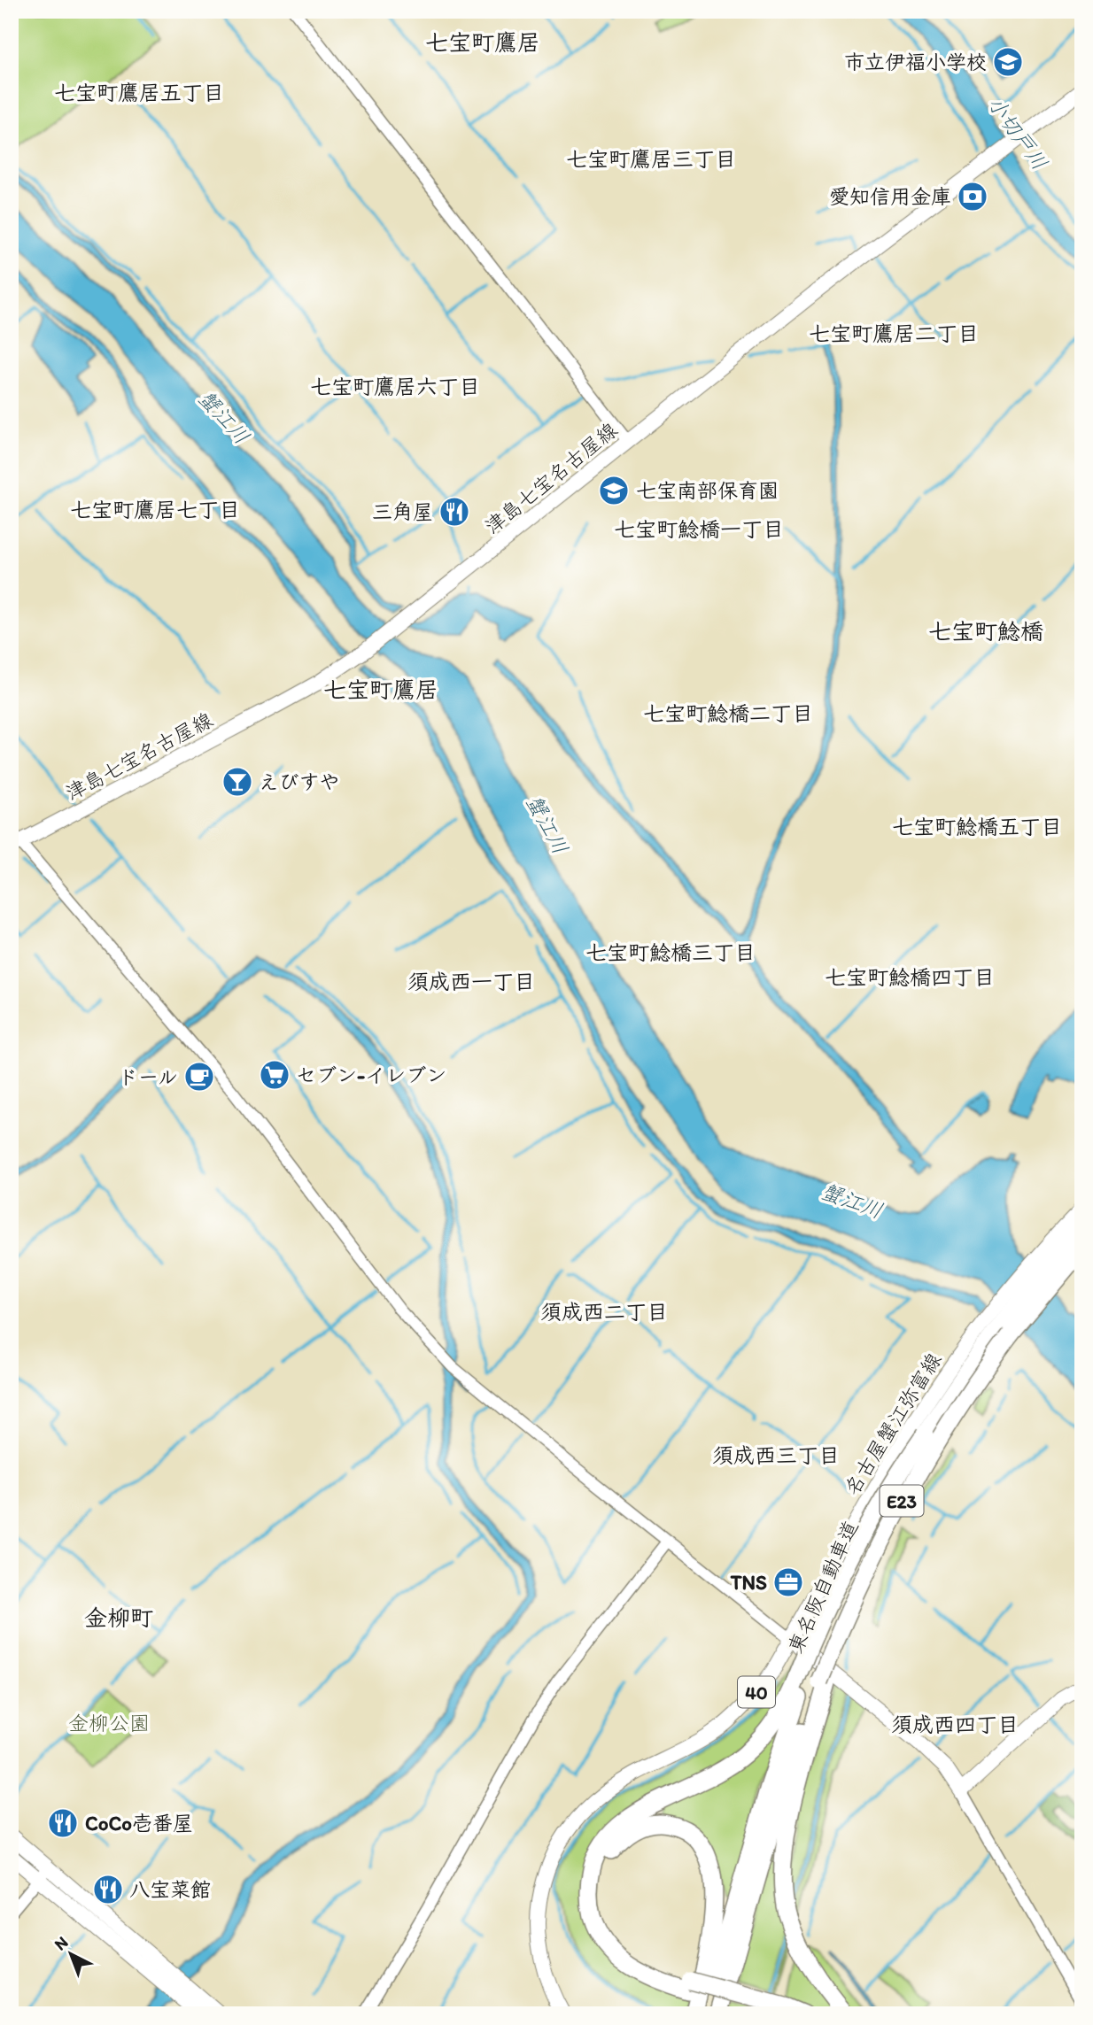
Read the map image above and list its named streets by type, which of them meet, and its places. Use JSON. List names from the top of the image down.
{
  "streets": {
    "highway": ["E23", "東名阪自動車道"],
    "main road": ["津島七宝名古屋線", "名古屋蟹江弥富線", "40"]
  },
  "districts": [
    "七宝町鷹居",
    "七宝町鷹居五丁目",
    "七宝町鷹居三丁目",
    "七宝町鷹居二丁目",
    "七宝町鷹居六丁目",
    "七宝町鷹居七丁目",
    "七宝町鯰橋一丁目",
    "七宝町鯰橋",
    "七宝町鷹居",
    "七宝町鯰橋二丁目",
    "七宝町鯰橋五丁目",
    "七宝町鯰橋三丁目",
    "七宝町鯰橋四丁目",
    "須成西一丁目",
    "須成西二丁目",
    "須成西三丁目",
    "金柳町",
    "須成西四丁目"
  ],
  "water": ["小切戸川", "蟹江川"],
  "parks": ["金柳公園"],
  "places": {
    "school or university": ["市立伊福小学校", "七宝南部保育園"],
    "bank": ["愛知信用金庫"],
    "restaurant": ["三角屋", "CoCo壱番屋", "八宝菜館"],
    "bar": ["えびすや"],
    "supermarket": ["セブン-イレブン"],
    "cafe": ["ドール"],
    "office": ["TNS"]
  },
  "north": "top left"
}
